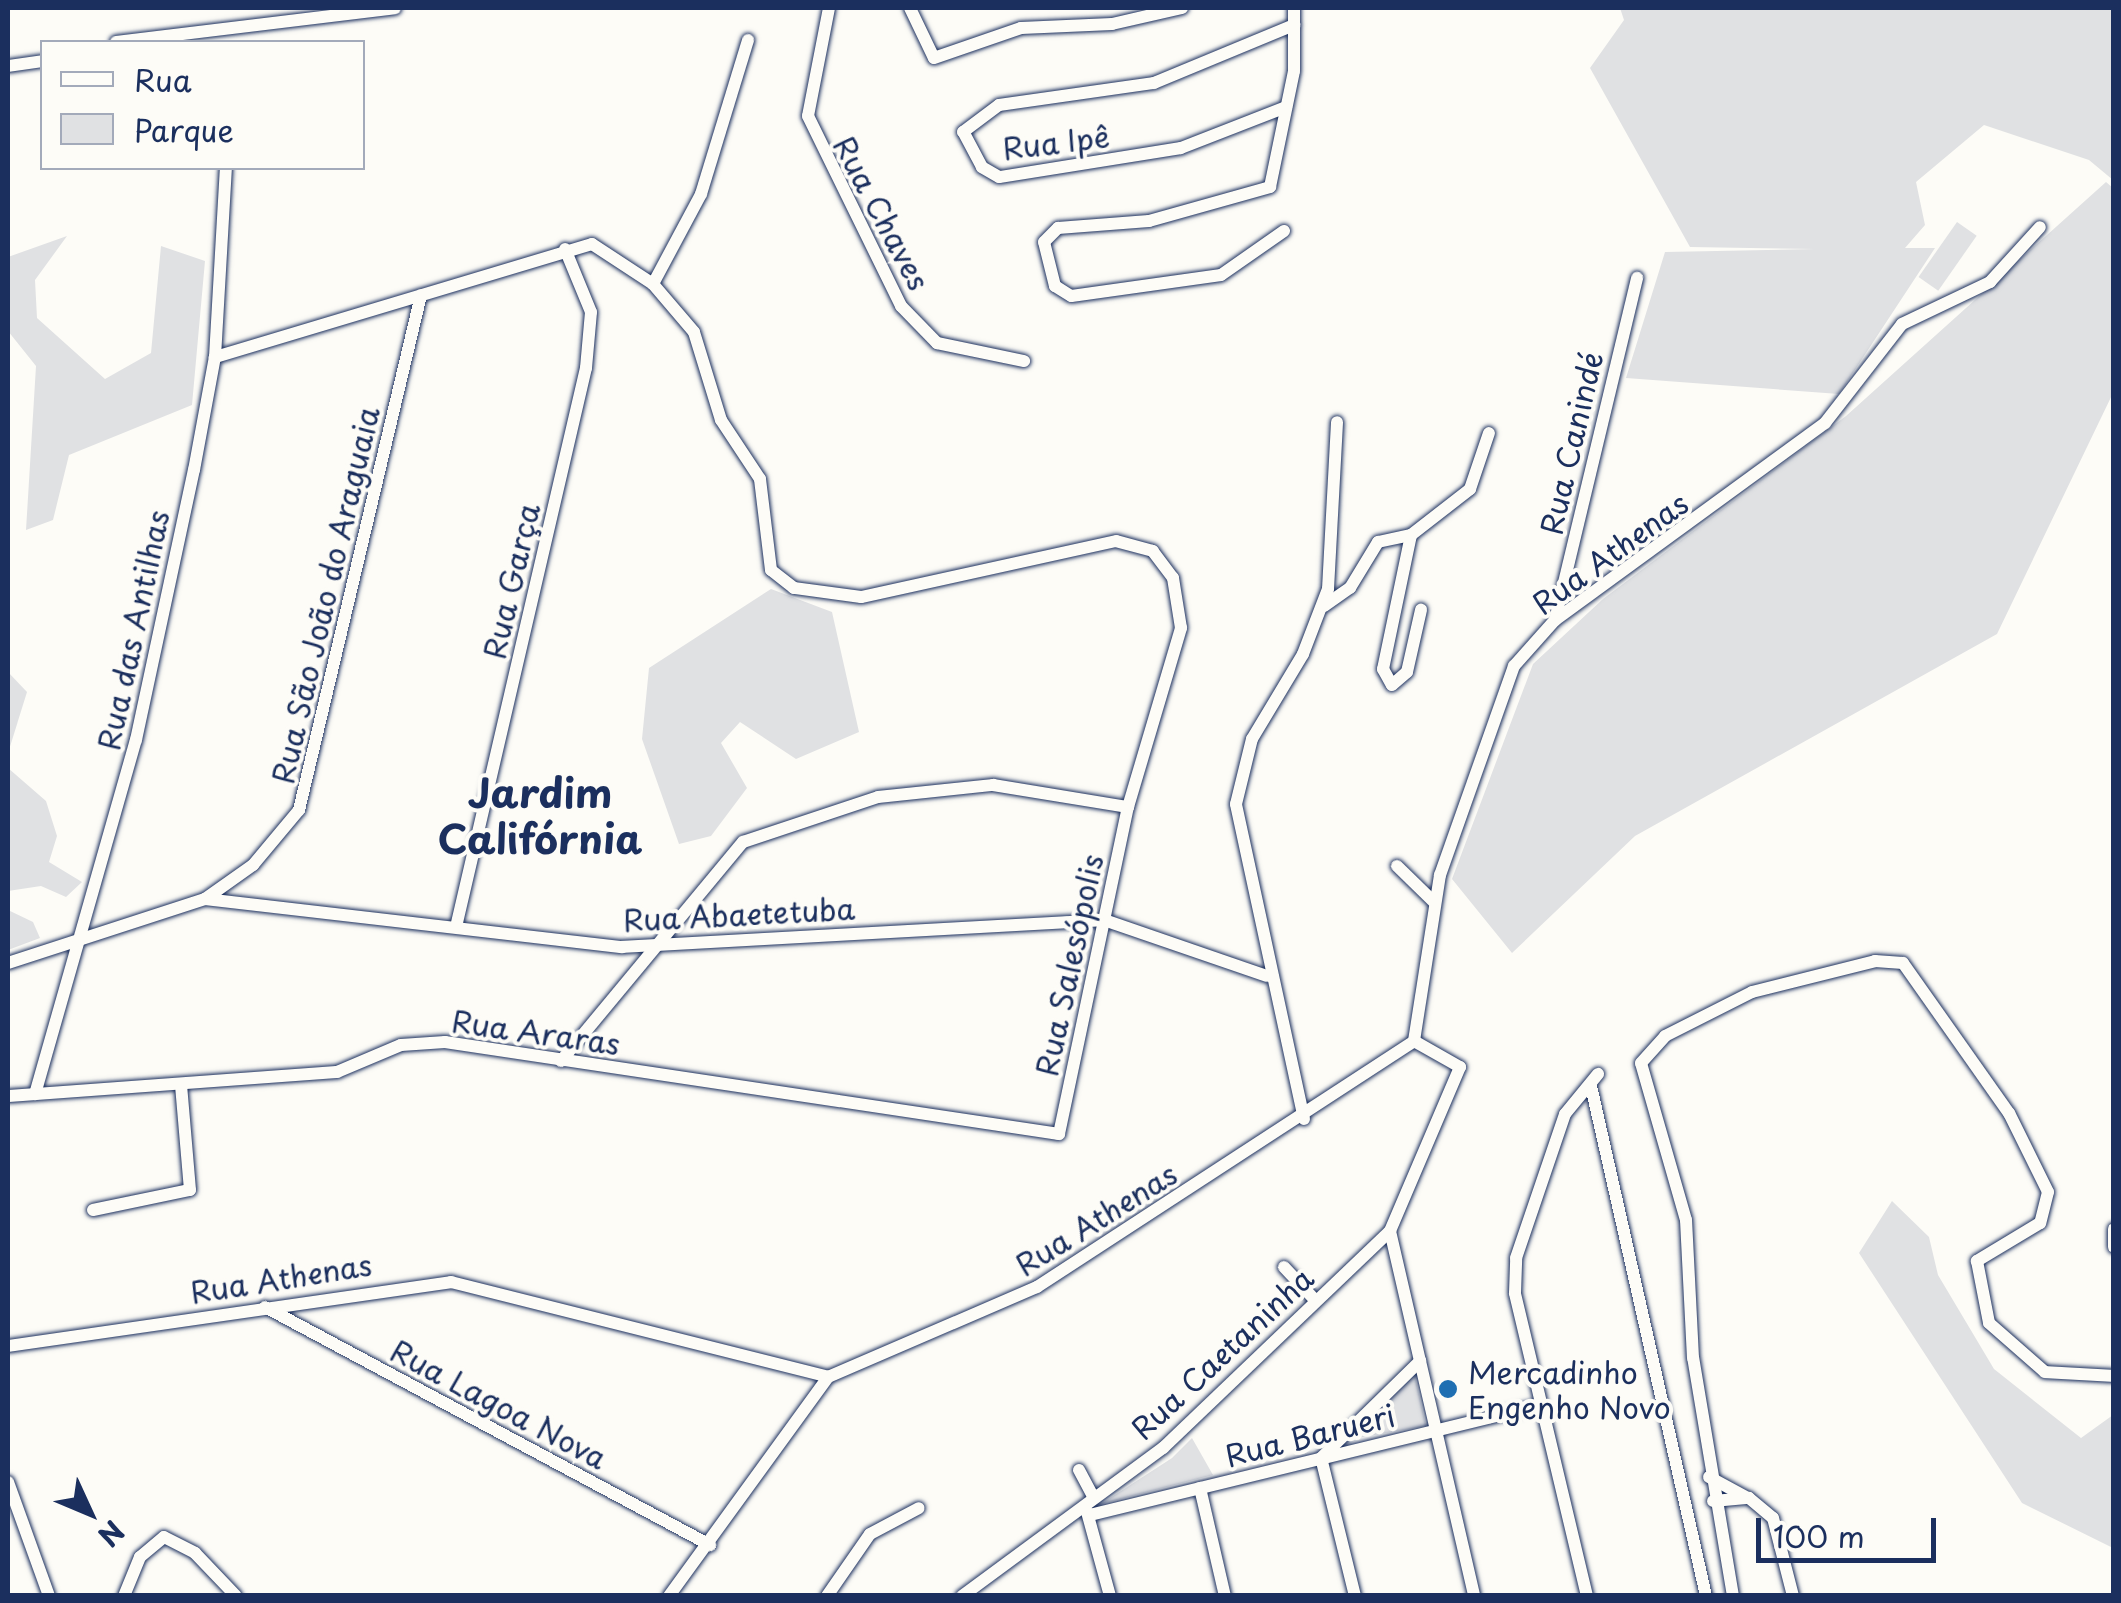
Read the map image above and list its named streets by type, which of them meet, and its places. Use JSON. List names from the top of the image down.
{
  "streets": {
    "street": [
      "Rua Ipê",
      "Rua Chaves",
      "Rua Canindé",
      "Rua Athenas",
      "Rua Garça",
      "Rua São João do Araguaia",
      "Rua das Antilhas",
      "Rua Abaetetuba",
      "Rua Salesópolis",
      "Rua Araras",
      "Rua Caetaninha",
      "Rua Lagoa Nova",
      "Rua Barueri"
    ]
  },
  "crossings": [
    ["Rua Canindé", "Rua Athenas"],
    ["Rua Athenas", "Rua Lagoa Nova"],
    ["Rua Garça", "Rua Abaetetuba"],
    ["Rua Garça", "Rua Salesópolis"],
    ["Rua São João do Araguaia", "Rua das Antilhas"],
    ["Rua São João do Araguaia", "Rua Abaetetuba"],
    ["Rua das Antilhas", "Rua Araras"],
    ["Rua Abaetetuba", "Rua Salesópolis"],
    ["Rua Salesópolis", "Rua Araras"],
    ["Rua Caetaninha", "Rua Barueri"]
  ],
  "districts": ["Jardim Califórnia"],
  "places": ["Mercadinho Engenho Novo"],
  "legend": ["Rua", "Parque"],
  "scale_bar": "100 m",
  "north": "bottom right"
}
